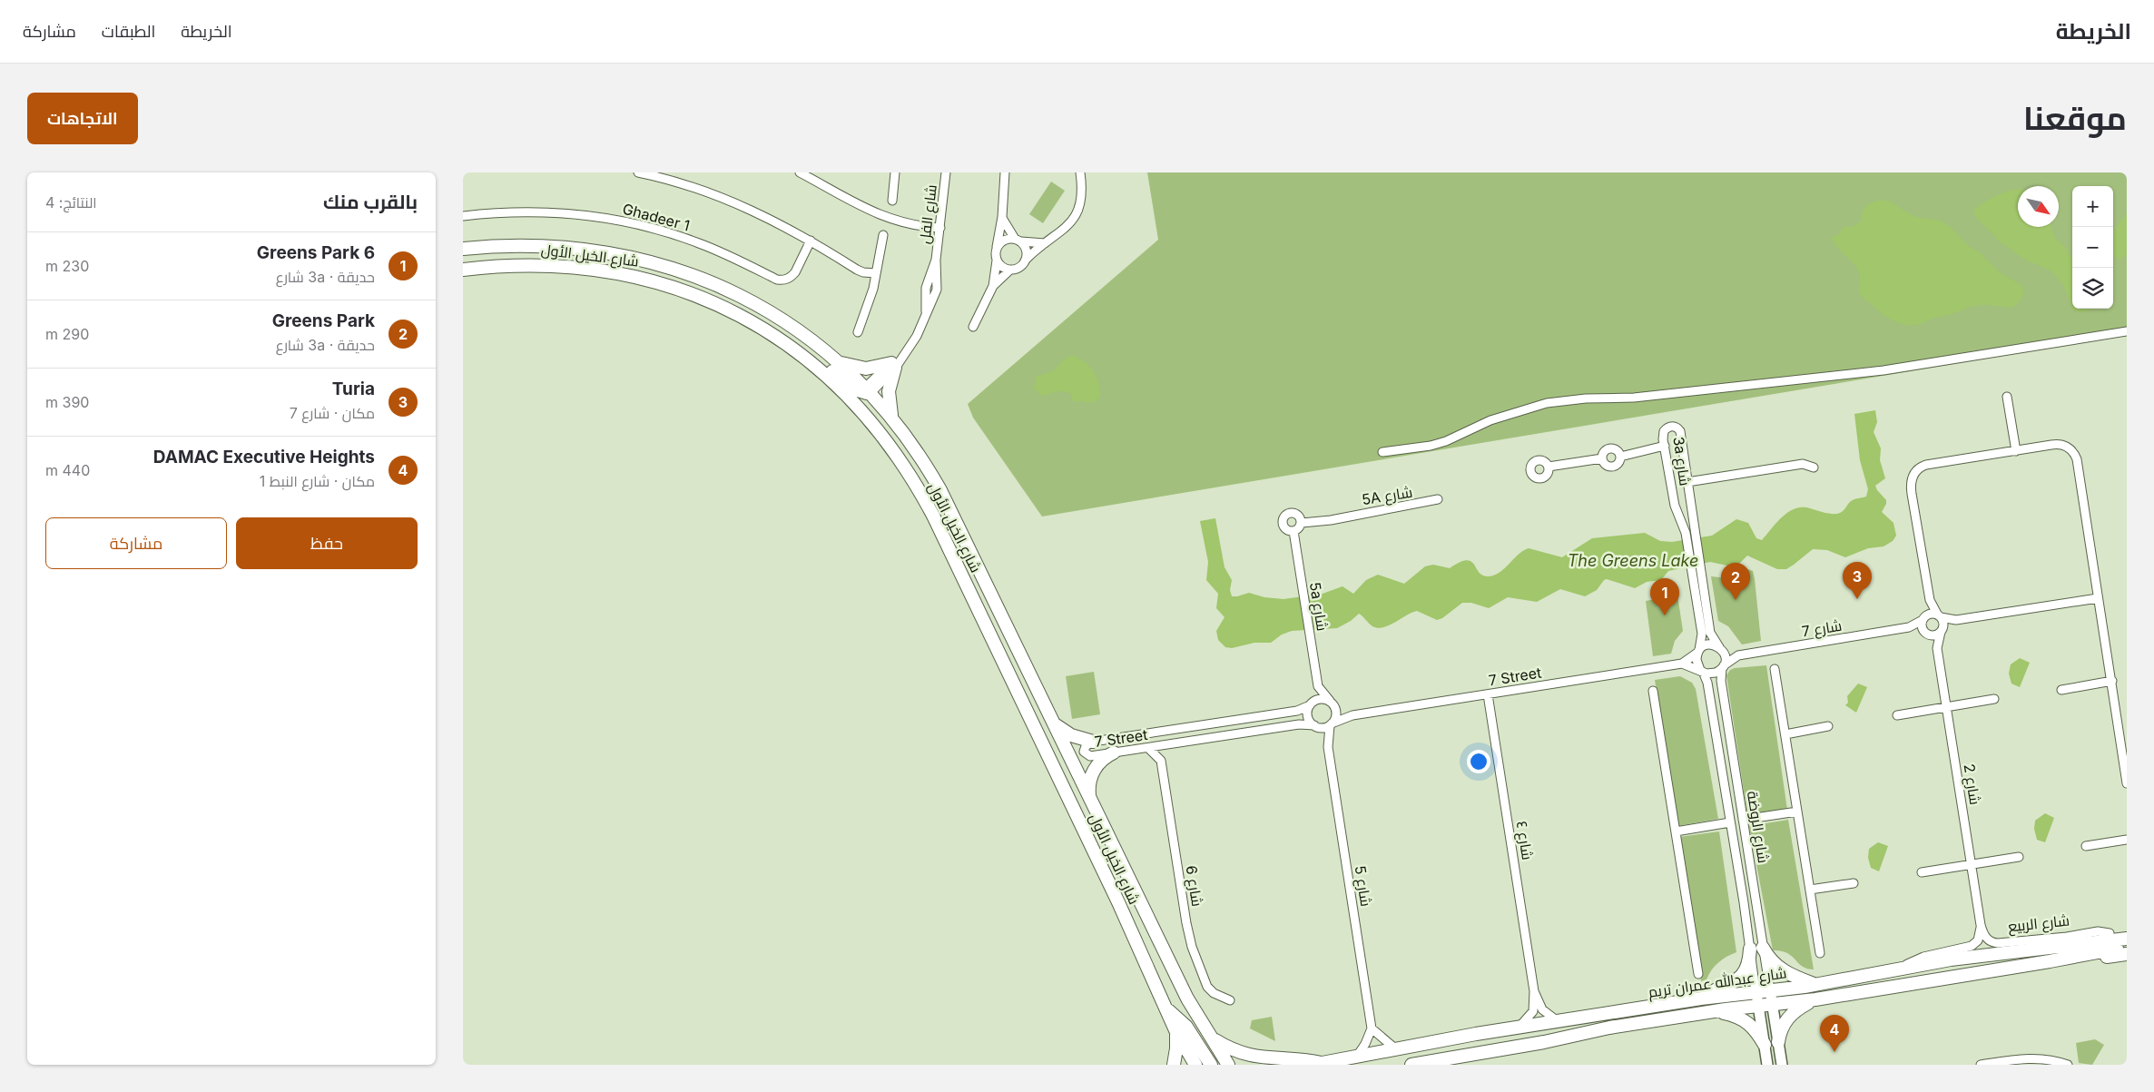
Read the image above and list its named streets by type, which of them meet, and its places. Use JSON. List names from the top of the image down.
{
  "streets": {
    "main road": ["شارع الخيل الأول", "شارع الربيع", "شارع عبدالله عمران تريم"],
    "street": [
      "شارع الفل",
      "Ghadeer 1",
      "3a شارع",
      "5A شارع",
      "5a شارع",
      "شارع 7",
      "7 Street",
      "شارع 2",
      "شارع الروضة",
      "شارع ٤",
      "شارع 6",
      "شارع 5"
    ]
  },
  "crossings": [
    ["شارع الفل", "شارع الخيل الأول"],
    ["شارع الخيل الأول", "شارع عبدالله عمران تريم"],
    ["3a شارع", "شارع 7"],
    ["3a شارع", "شارع الروضة"],
    ["5A شارع", "5a شارع"],
    ["5a شارع", "7 Street"],
    ["5a شارع", "شارع 5"],
    ["شارع 7", "شارع 2"],
    ["شارع 7", "شارع الروضة"],
    ["7 Street", "شارع ٤"],
    ["7 Street", "شارع 5"],
    ["شارع 2", "شارع الربيع"],
    ["شارع الروضة", "شارع عبدالله عمران تريم"],
    ["شارع ٤", "شارع عبدالله عمران تريم"],
    ["شارع الربيع", "شارع عبدالله عمران تريم"]
  ],
  "water": ["The Greens Lake"],
  "north": "bottom right",
  "page": {
    "header": "الخريطة",
    "nav": ["الخريطة", "الطبقات", "مشاركة"],
    "title": "موقعنا",
    "buttons": [
      "الاتجاهات",
      ["حفظ", "مشاركة"]
    ],
    "heading": ["بالقرب منك", "النتائج: 4"],
    "map_buttons": ["+", "−"],
    "list": [
      {
        "mark": "1",
        "name": "Greens Park 6",
        "note": "حديقة · 3a شارع",
        "value": "230 m"
      },
      {
        "mark": "2",
        "name": "Greens Park",
        "note": "حديقة · 3a شارع",
        "value": "290 m"
      },
      {
        "mark": "3",
        "name": "Turia",
        "note": "مكان · شارع 7",
        "value": "390 m"
      },
      {
        "mark": "4",
        "name": "DAMAC Executive Heights",
        "note": "مكان · شارع النبط 1",
        "value": "440 m"
      }
    ],
    "pins": [
      "3",
      "2",
      "1",
      "4"
    ]
  }
}
